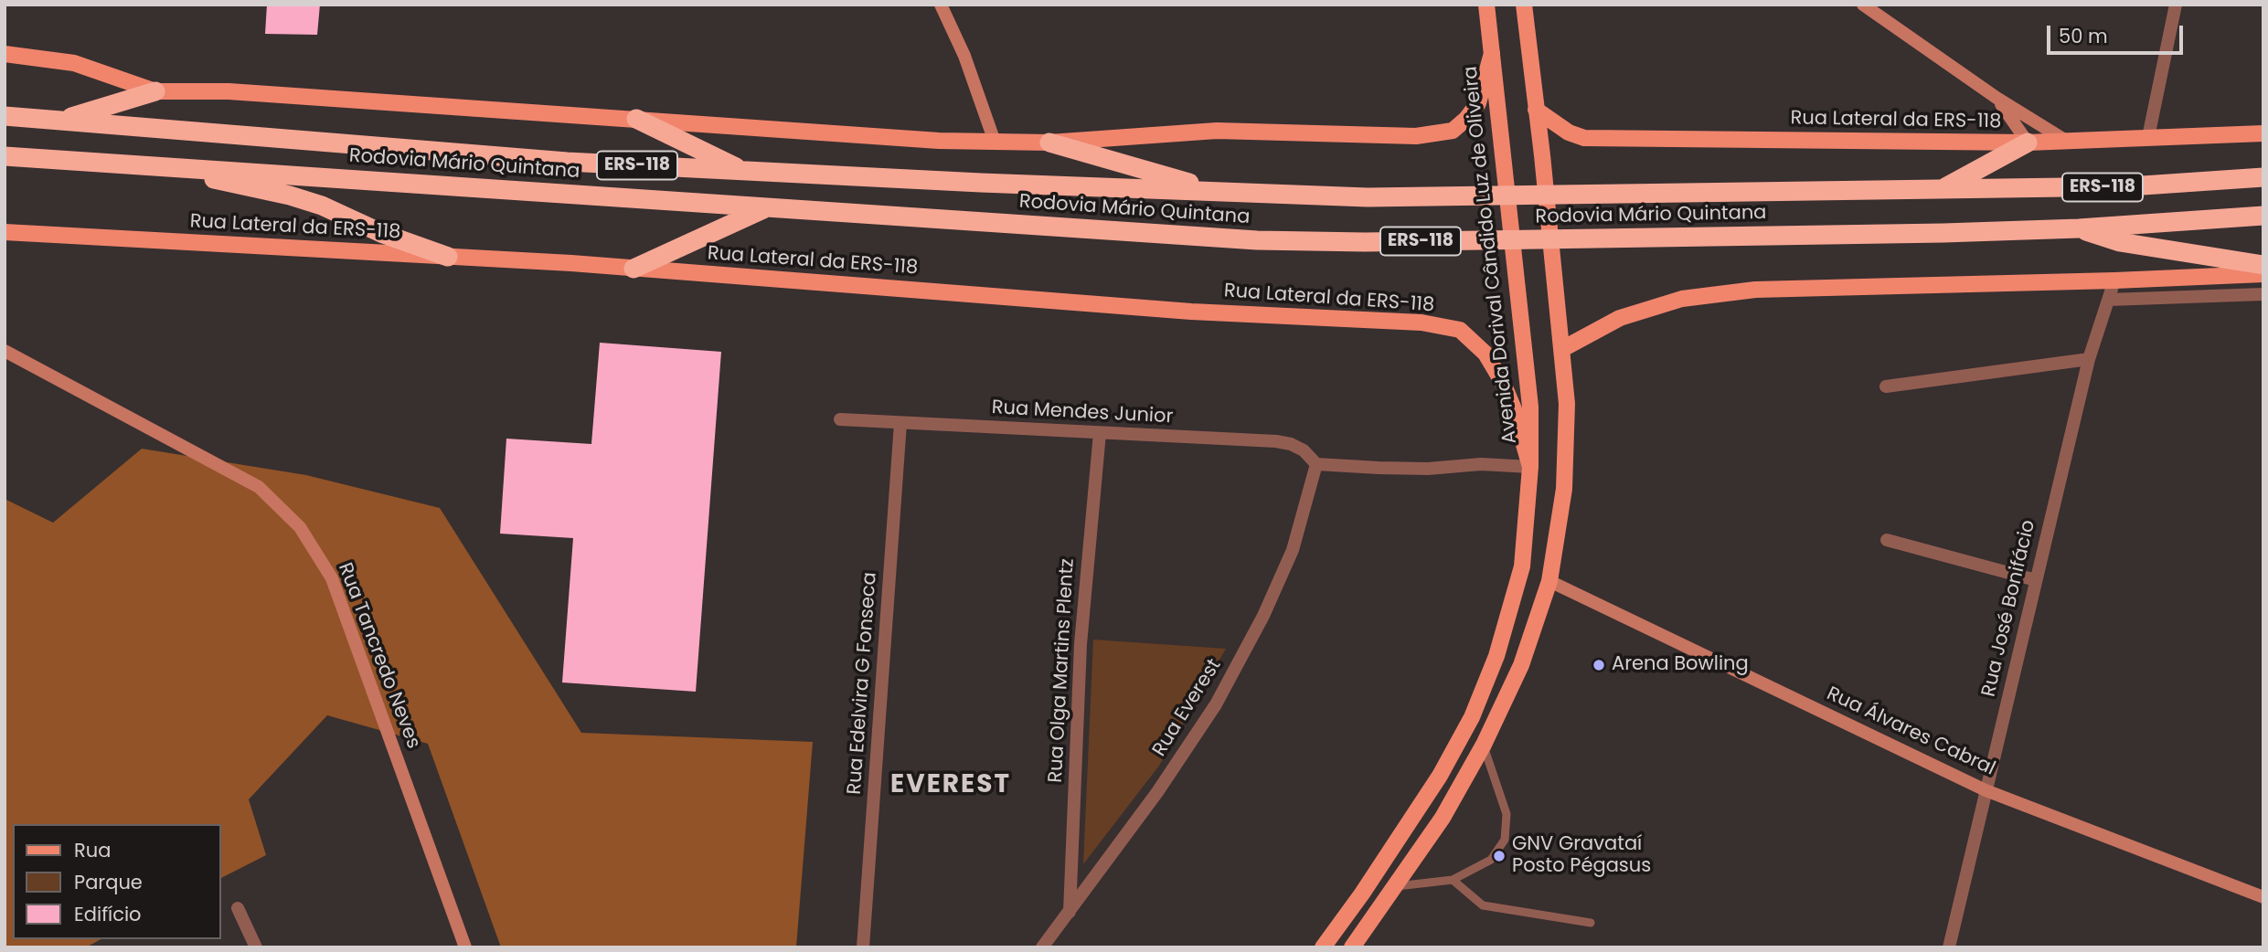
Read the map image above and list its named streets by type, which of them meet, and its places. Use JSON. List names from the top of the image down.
{
  "streets": {
    "highway": ["Rodovia Mário Quintana", "ERS-118"],
    "main road": ["Rua Lateral da ERS-118", "Avenida Dorival Cândido Luz de Oliveira"],
    "street": [
      "Rua Mendes Junior",
      "Rua José Bonifácio",
      "Rua Tancredo Neves",
      "Rua Olga Martins Plentz",
      "Rua Edelvira G Fonseca",
      "Rua Everest",
      "Rua Álvares Cabral"
    ]
  },
  "crossings": [
    ["Rua Lateral da ERS-118", "Avenida Dorival Cândido Luz de Oliveira"],
    ["Rua Mendes Junior", "Rua Olga Martins Plentz"],
    ["Rua Mendes Junior", "Rua Edelvira G Fonseca"],
    ["Rua Mendes Junior", "Rua Everest"],
    ["Rua José Bonifácio", "Rua Álvares Cabral"],
    ["Rua Olga Martins Plentz", "Rua Everest"]
  ],
  "districts": ["EVEREST"],
  "places": ["Arena Bowling", "GNV Gravataí Posto Pégasus"],
  "legend": ["Rua", "Parque", "Edifício"],
  "scale_bar": "50 m"
}
